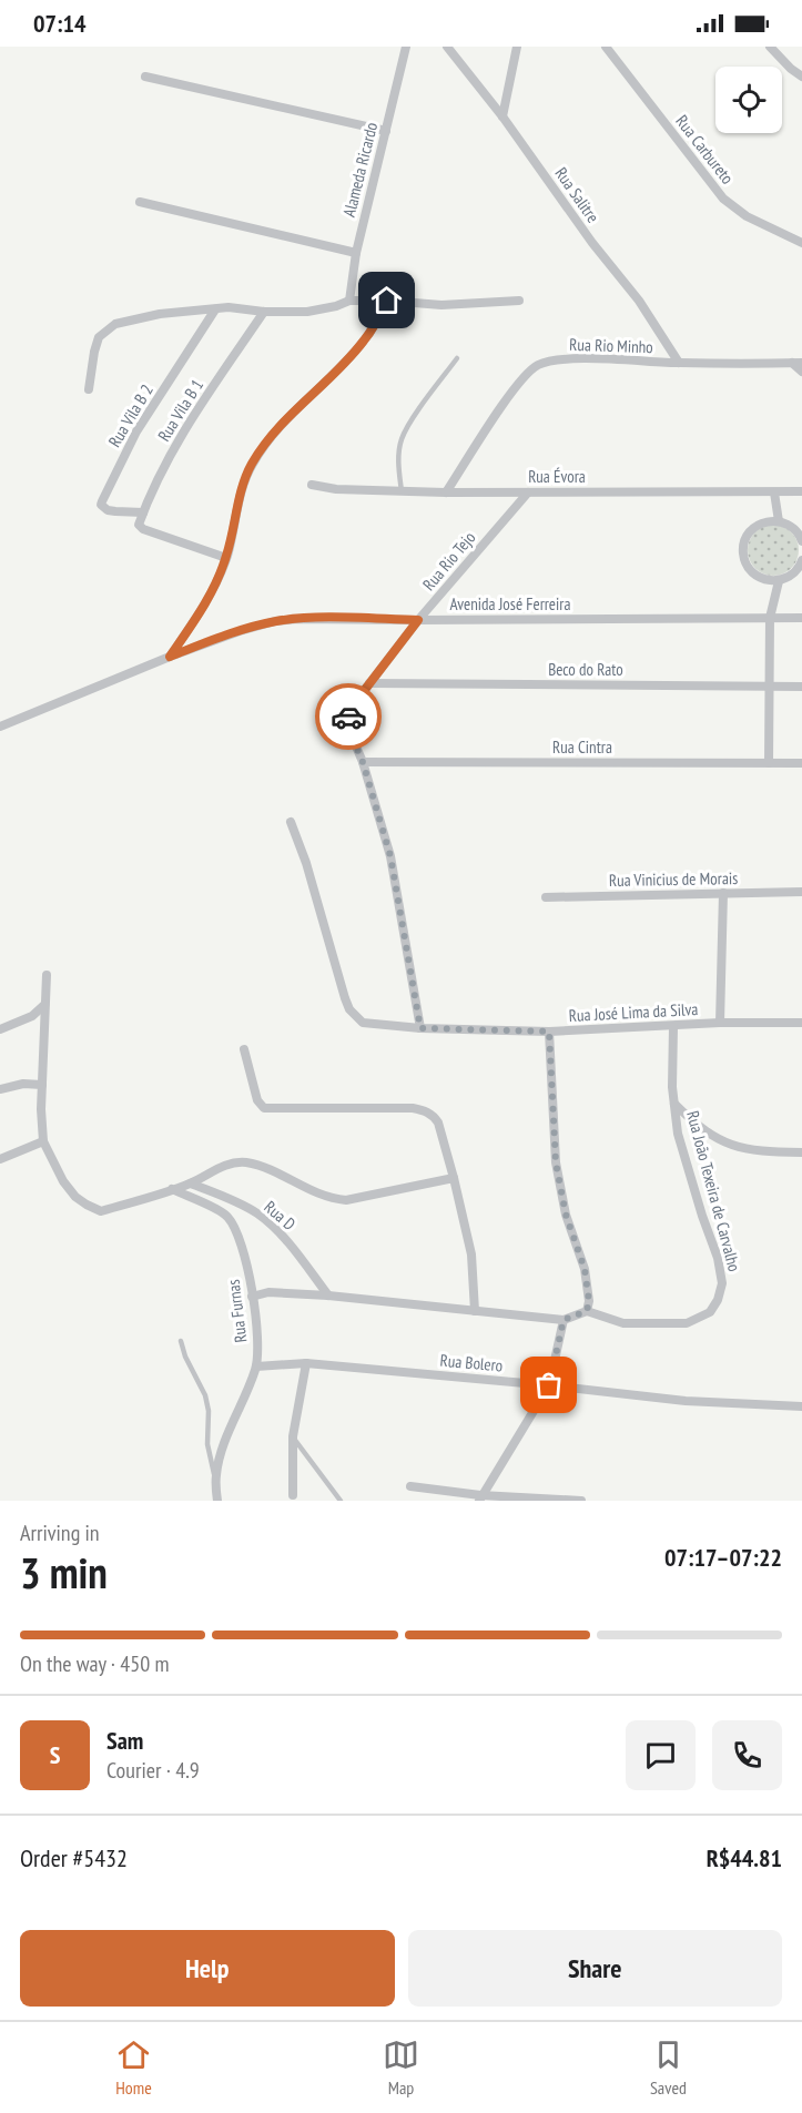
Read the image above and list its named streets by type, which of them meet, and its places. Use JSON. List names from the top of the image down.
{
  "streets": {
    "street": [
      "Rua Carbureto",
      "Alameda Ricardo",
      "Rua Salitre",
      "Rua Rio Minho",
      "Rua Vila B 1",
      "Rua Vila B 2",
      "Rua Évora",
      "Rua Rio Tejo",
      "Avenida José Ferreira",
      "Beco do Rato",
      "Rua Cintra",
      "Rua Vinicius de Morais",
      "Rua José Lima da Silva",
      "Rua João Texeira de Carvalho",
      "Rua D",
      "Rua Furnas",
      "Rua Bolero"
    ]
  },
  "crossings": [
    ["Rua Salitre", "Rua Rio Minho"],
    ["Rua Rio Minho", "Rua Évora"],
    ["Rua Vila B 1", "Rua Vila B 2"],
    ["Rua Évora", "Rua Rio Tejo"],
    ["Rua Rio Tejo", "Avenida José Ferreira"],
    ["Rua Rio Tejo", "Beco do Rato"],
    ["Rua Rio Tejo", "Rua Cintra"],
    ["Rua José Lima da Silva", "Rua João Texeira de Carvalho"],
    ["Rua Furnas", "Rua Bolero"]
  ],
  "page": {
    "status": "07:14",
    "heading": ["3 min", "Arriving in", "07:17–07:22"],
    "panel": [
      "Sam",
      "Courier · 4.9",
      "Order #5432",
      "R$44.81"
    ],
    "bar": "On the way · 450 m",
    "round": "S",
    "buttons": ["Help", "Share"],
    "tabs": ["Home", "Map", "Saved"]
  }
}
